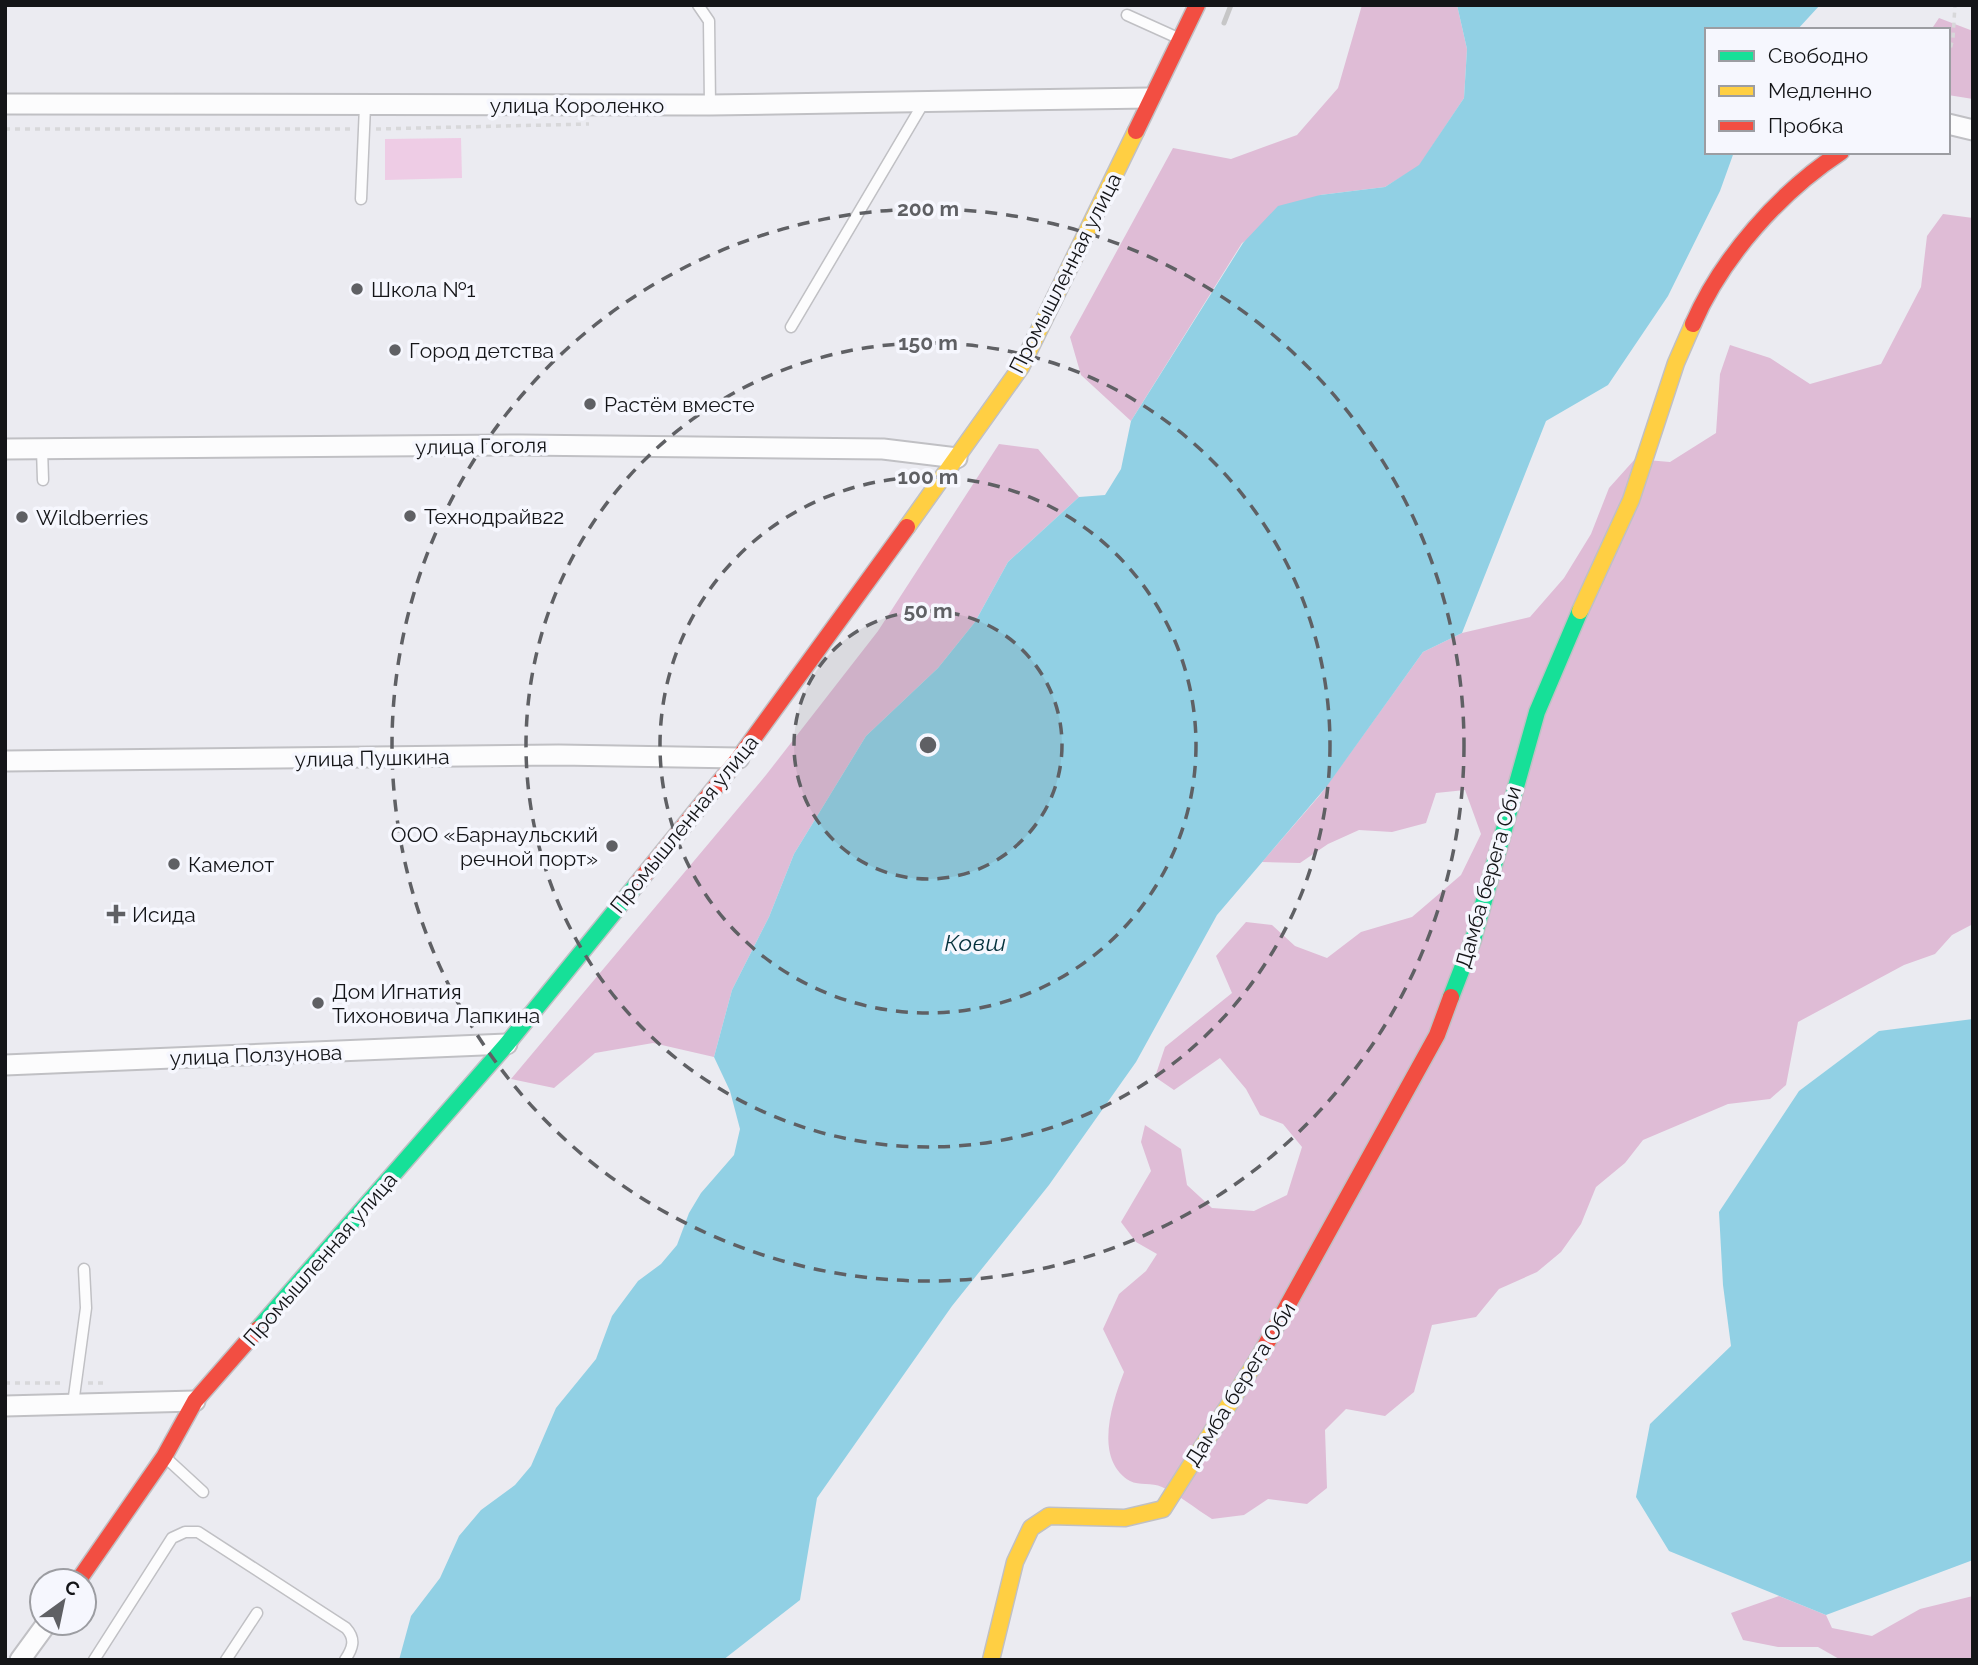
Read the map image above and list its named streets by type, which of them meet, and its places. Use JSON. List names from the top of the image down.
{
  "streets": {
    "street": [
      "улица Короленко",
      "Промышленная улица",
      "улица Гоголя",
      "улица Пушкина",
      "Дамба берега Оби",
      "улица Ползунова"
    ]
  },
  "crossings": [
    ["улица Короленко", "Промышленная улица"],
    ["Промышленная улица", "улица Гоголя"],
    ["Промышленная улица", "улица Пушкина"],
    ["Промышленная улица", "улица Ползунова"]
  ],
  "water": ["Ковш"],
  "places": {
    "other": [
      "Школа №1",
      "Город детства",
      "Растём вместе",
      "Технодрайв22",
      "Wildberries",
      "ООО «Барнаульский речной порт»",
      "Камелот",
      "Дом Игнатия Тихоновича Лапкина"
    ],
    "health": ["Исида"]
  },
  "legend": ["Свободно", "Медленно", "Пробка"],
  "north": "top right",
  "rings": [
    "200 m",
    "150 m",
    "100 m",
    "50 m"
  ]
}
